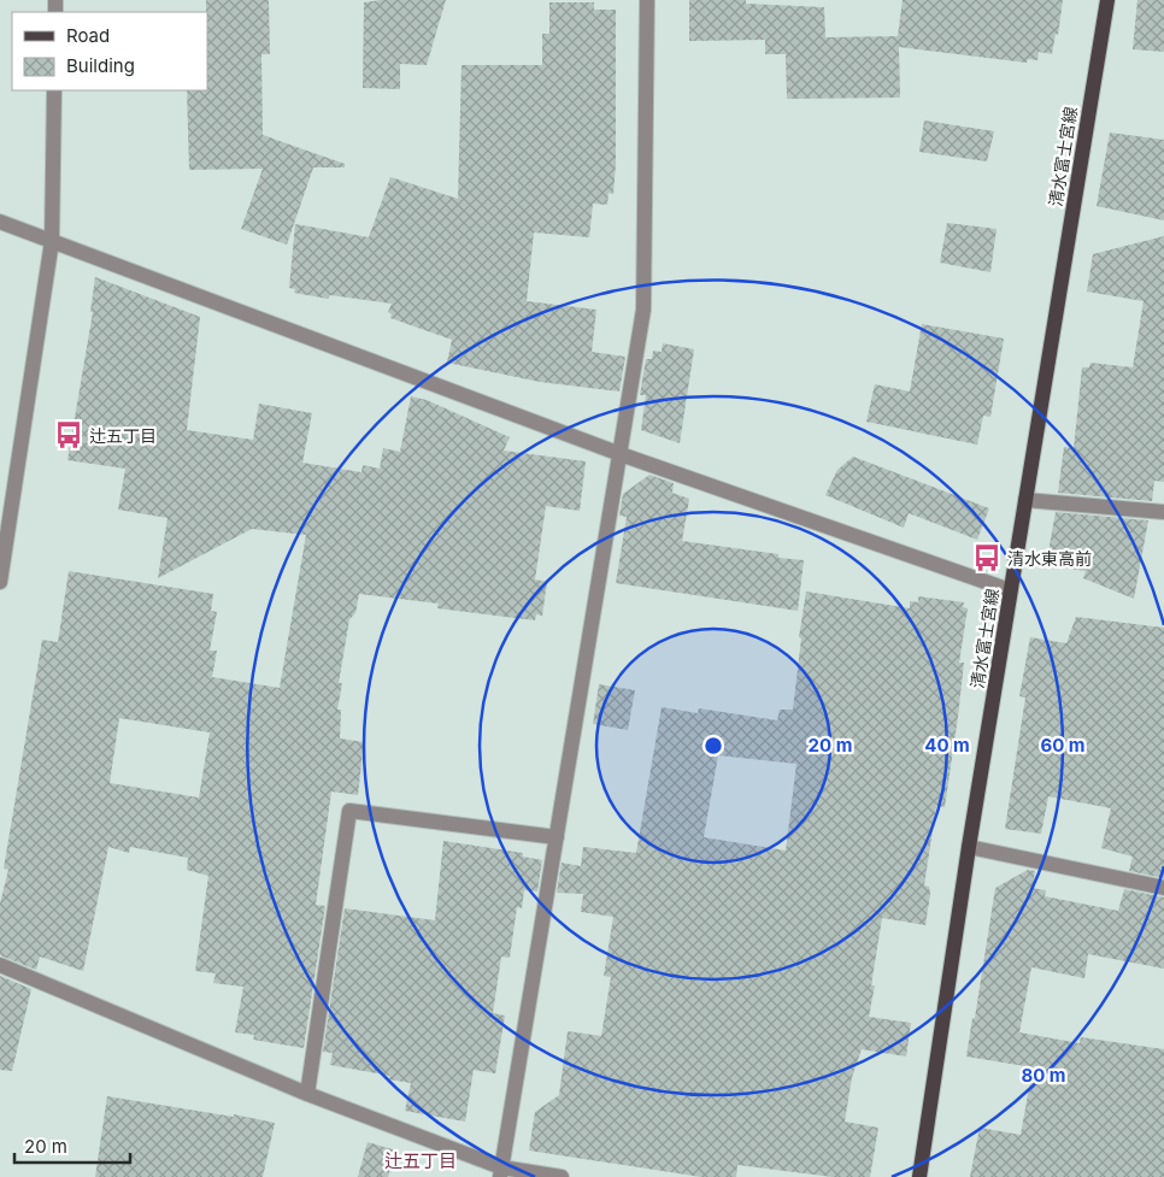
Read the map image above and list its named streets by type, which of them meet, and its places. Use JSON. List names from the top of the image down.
{
  "streets": {
    "main road": ["清水富士宮線"]
  },
  "districts": ["辻五丁目"],
  "places": {
    "bus stop": ["辻五丁目", "清水東高前"]
  },
  "legend": ["Road", "Building"],
  "scale_bar": "20 m",
  "rings": [
    "20 m",
    "40 m",
    "60 m",
    "80 m"
  ]
}
